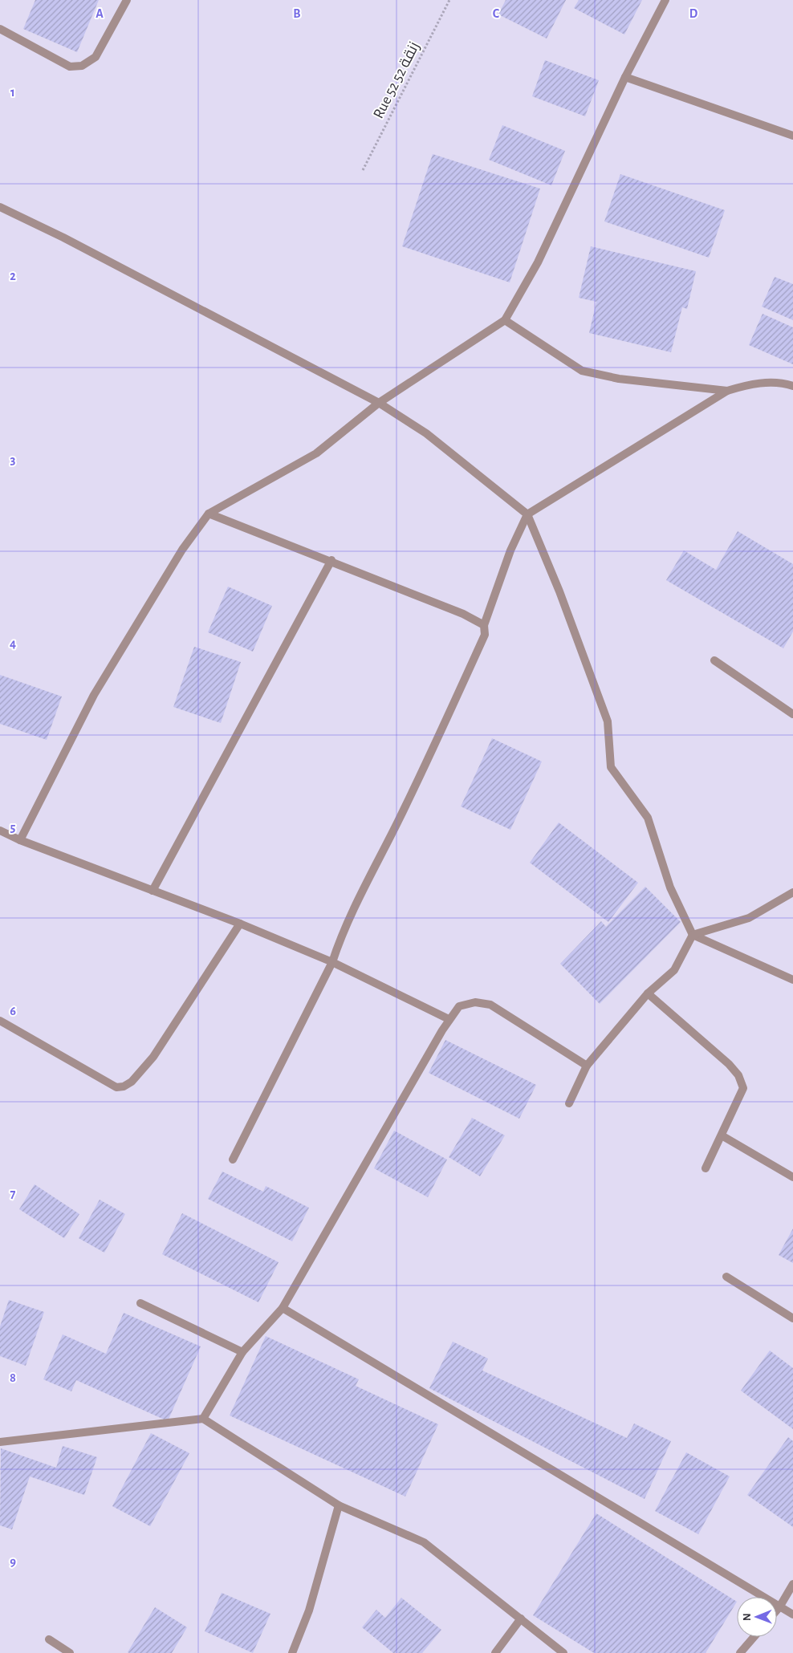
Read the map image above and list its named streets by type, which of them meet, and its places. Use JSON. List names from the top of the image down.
{
  "streets": {
    "path": ["Rue 52 زنقة 52"]
  },
  "north": "left",
  "grid": {
    "columns": [
      "A",
      "B",
      "C",
      "D"
    ],
    "rows": [
      "1",
      "2",
      "3",
      "4",
      "5",
      "6",
      "7",
      "8",
      "9"
    ]
  }
}
